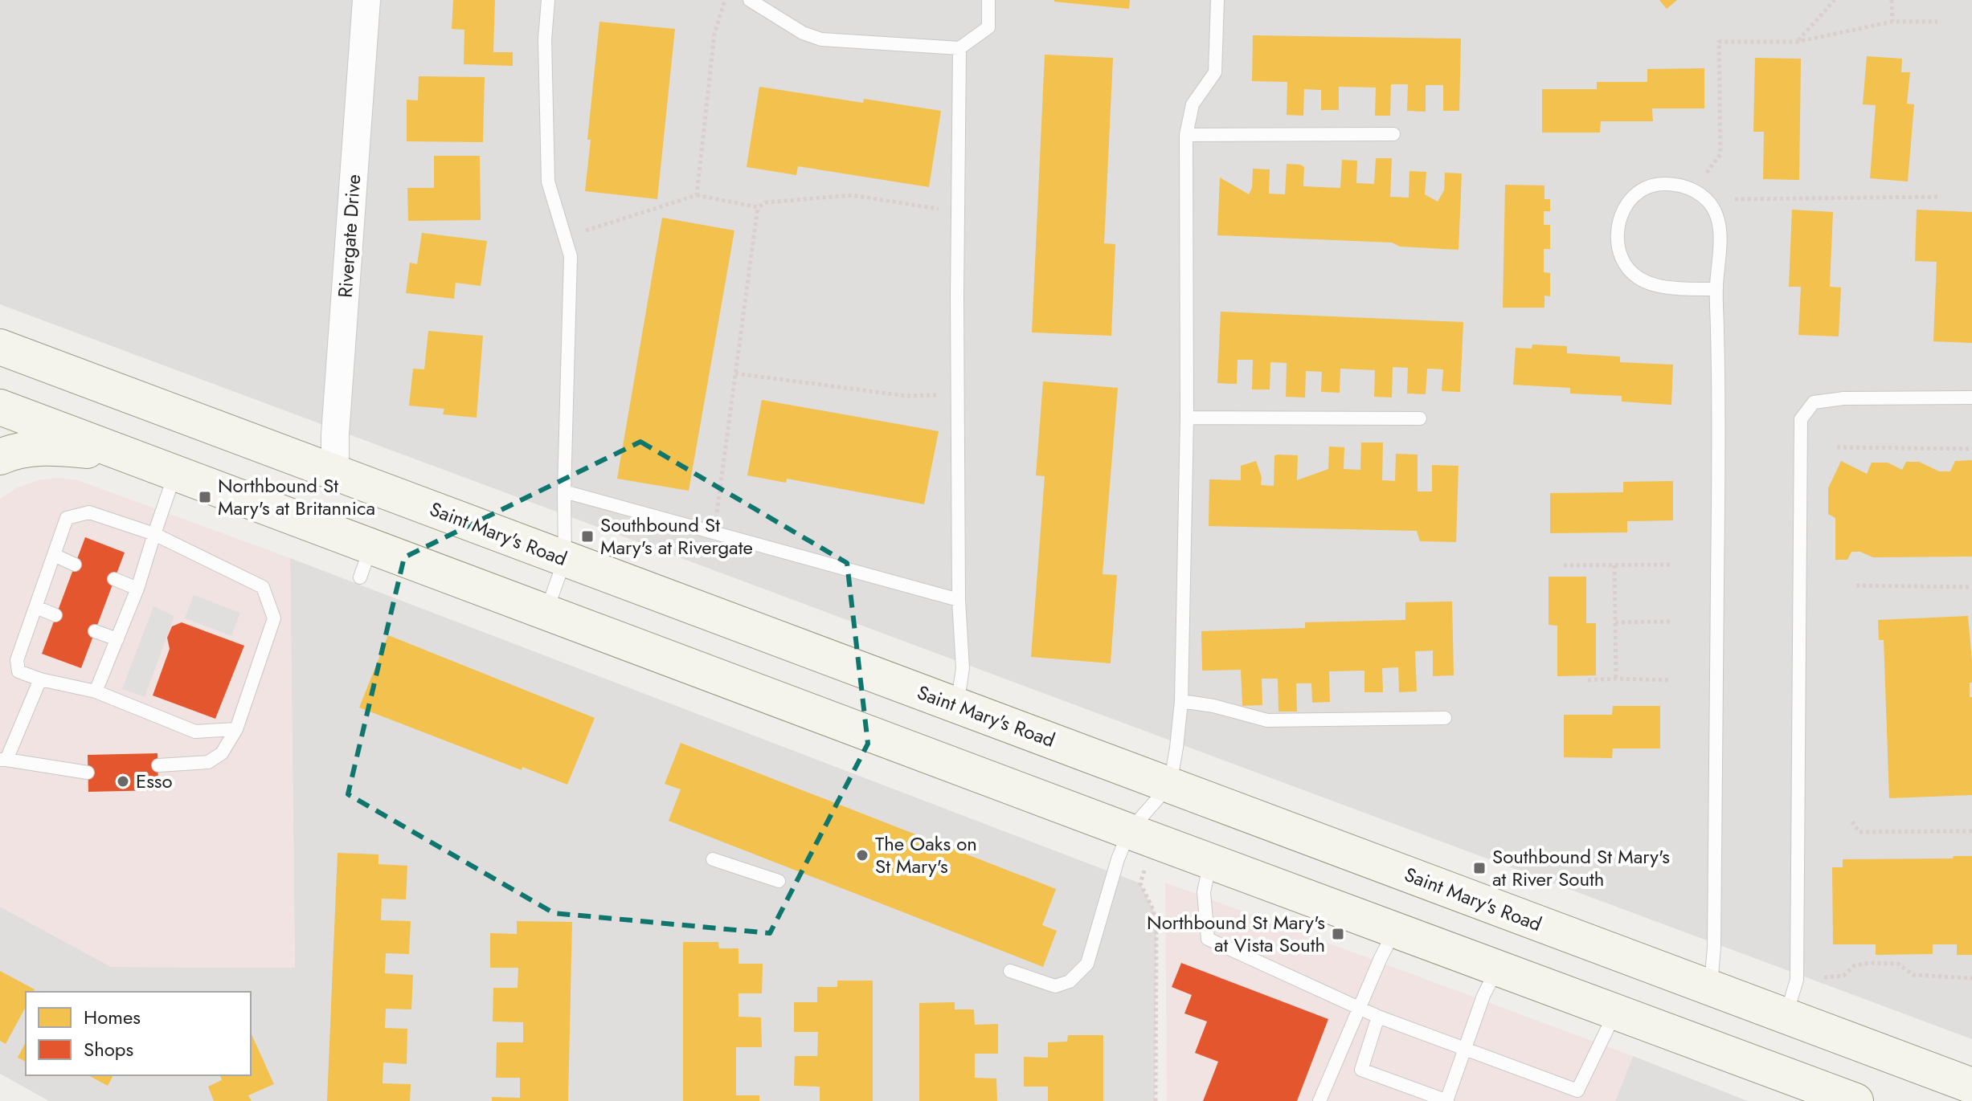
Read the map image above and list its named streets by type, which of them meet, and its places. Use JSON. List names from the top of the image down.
{
  "streets": {
    "main road": ["Saint Mary's Road"],
    "street": ["Rivergate Drive"]
  },
  "crossings": [
    ["Rivergate Drive", "Saint Mary's Road"]
  ],
  "places": {
    "transit": [
      "Northbound St Mary's at Britannica",
      "Southbound St Mary's at Rivergate",
      "Southbound St Mary's at River South",
      "Northbound St Mary's at Vista South"
    ],
    "other": ["Esso", "The Oaks on St Mary's"]
  },
  "legend": ["Homes", "Shops"]
}
